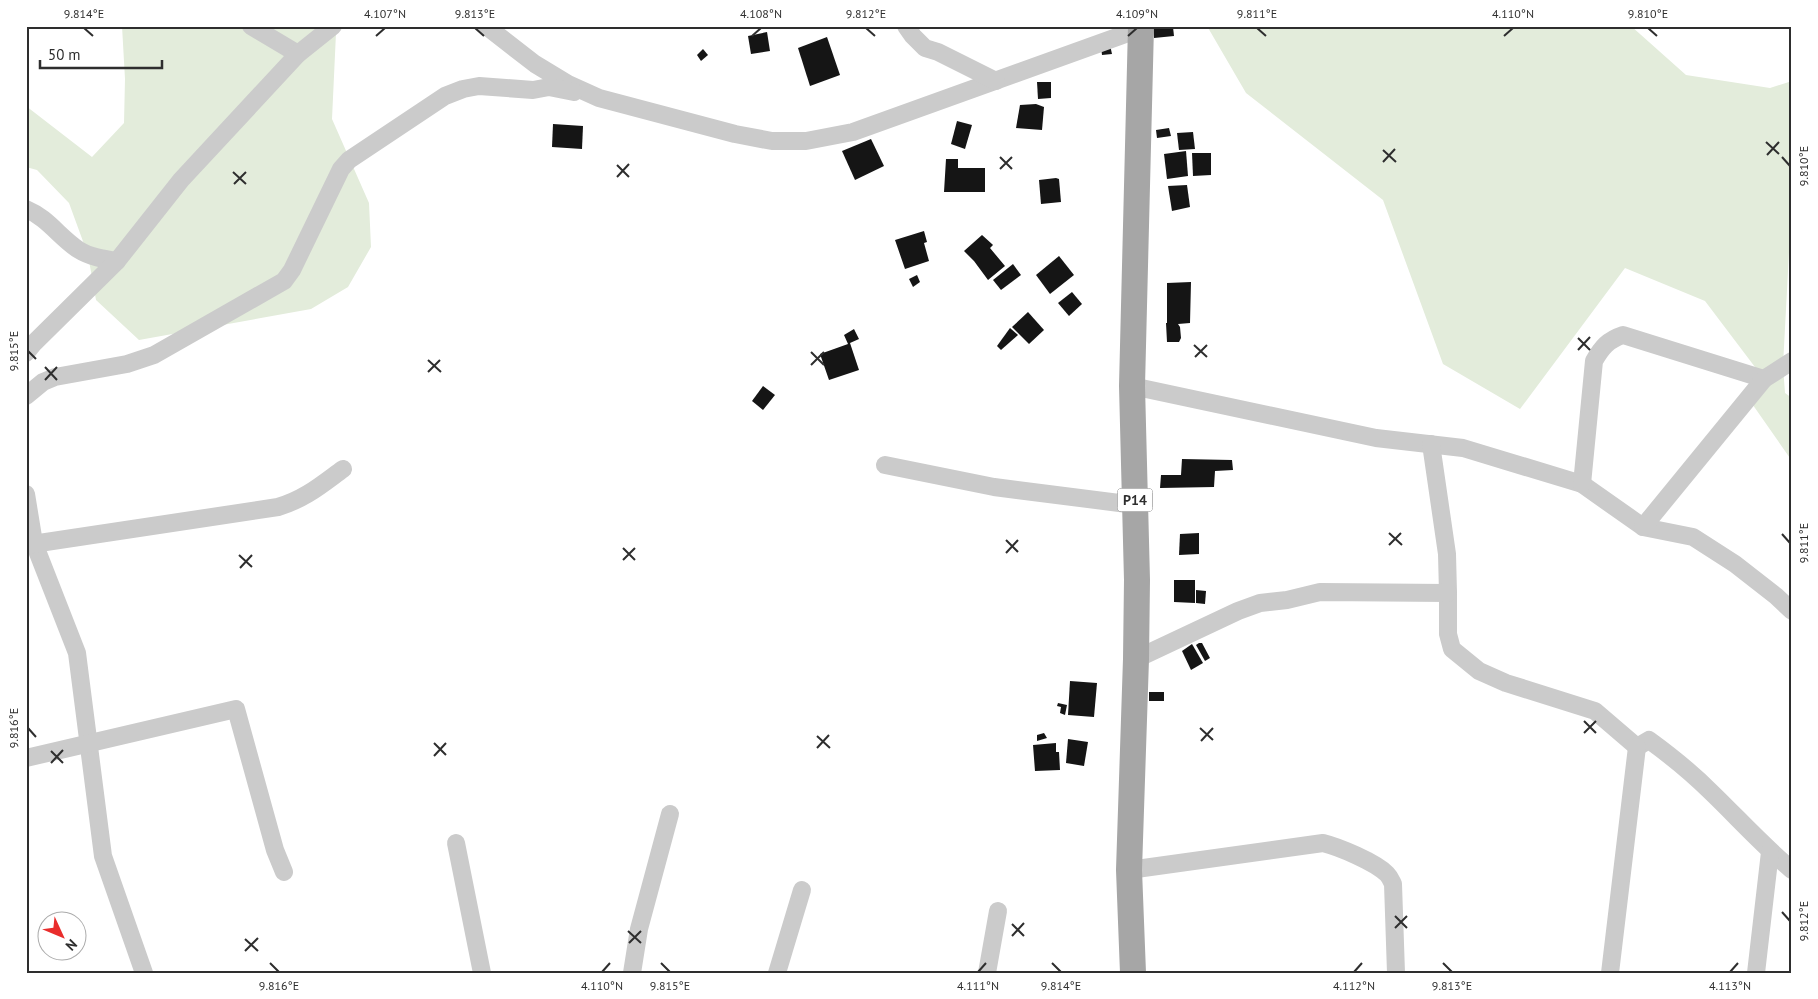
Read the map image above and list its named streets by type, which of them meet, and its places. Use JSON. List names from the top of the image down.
{
  "streets": {
    "main road": ["P14"]
  },
  "scale_bar": "50 m",
  "north": "bottom right",
  "coordinates": [
    "9.814°E",
    "4.107°N",
    "9.813°E",
    "4.108°N",
    "9.812°E",
    "4.109°N",
    "9.811°E",
    "4.110°N",
    "9.810°E",
    "9.815°E",
    "9.816°E",
    "4.111°N",
    "4.112°N",
    "4.113°N"
  ]
}
